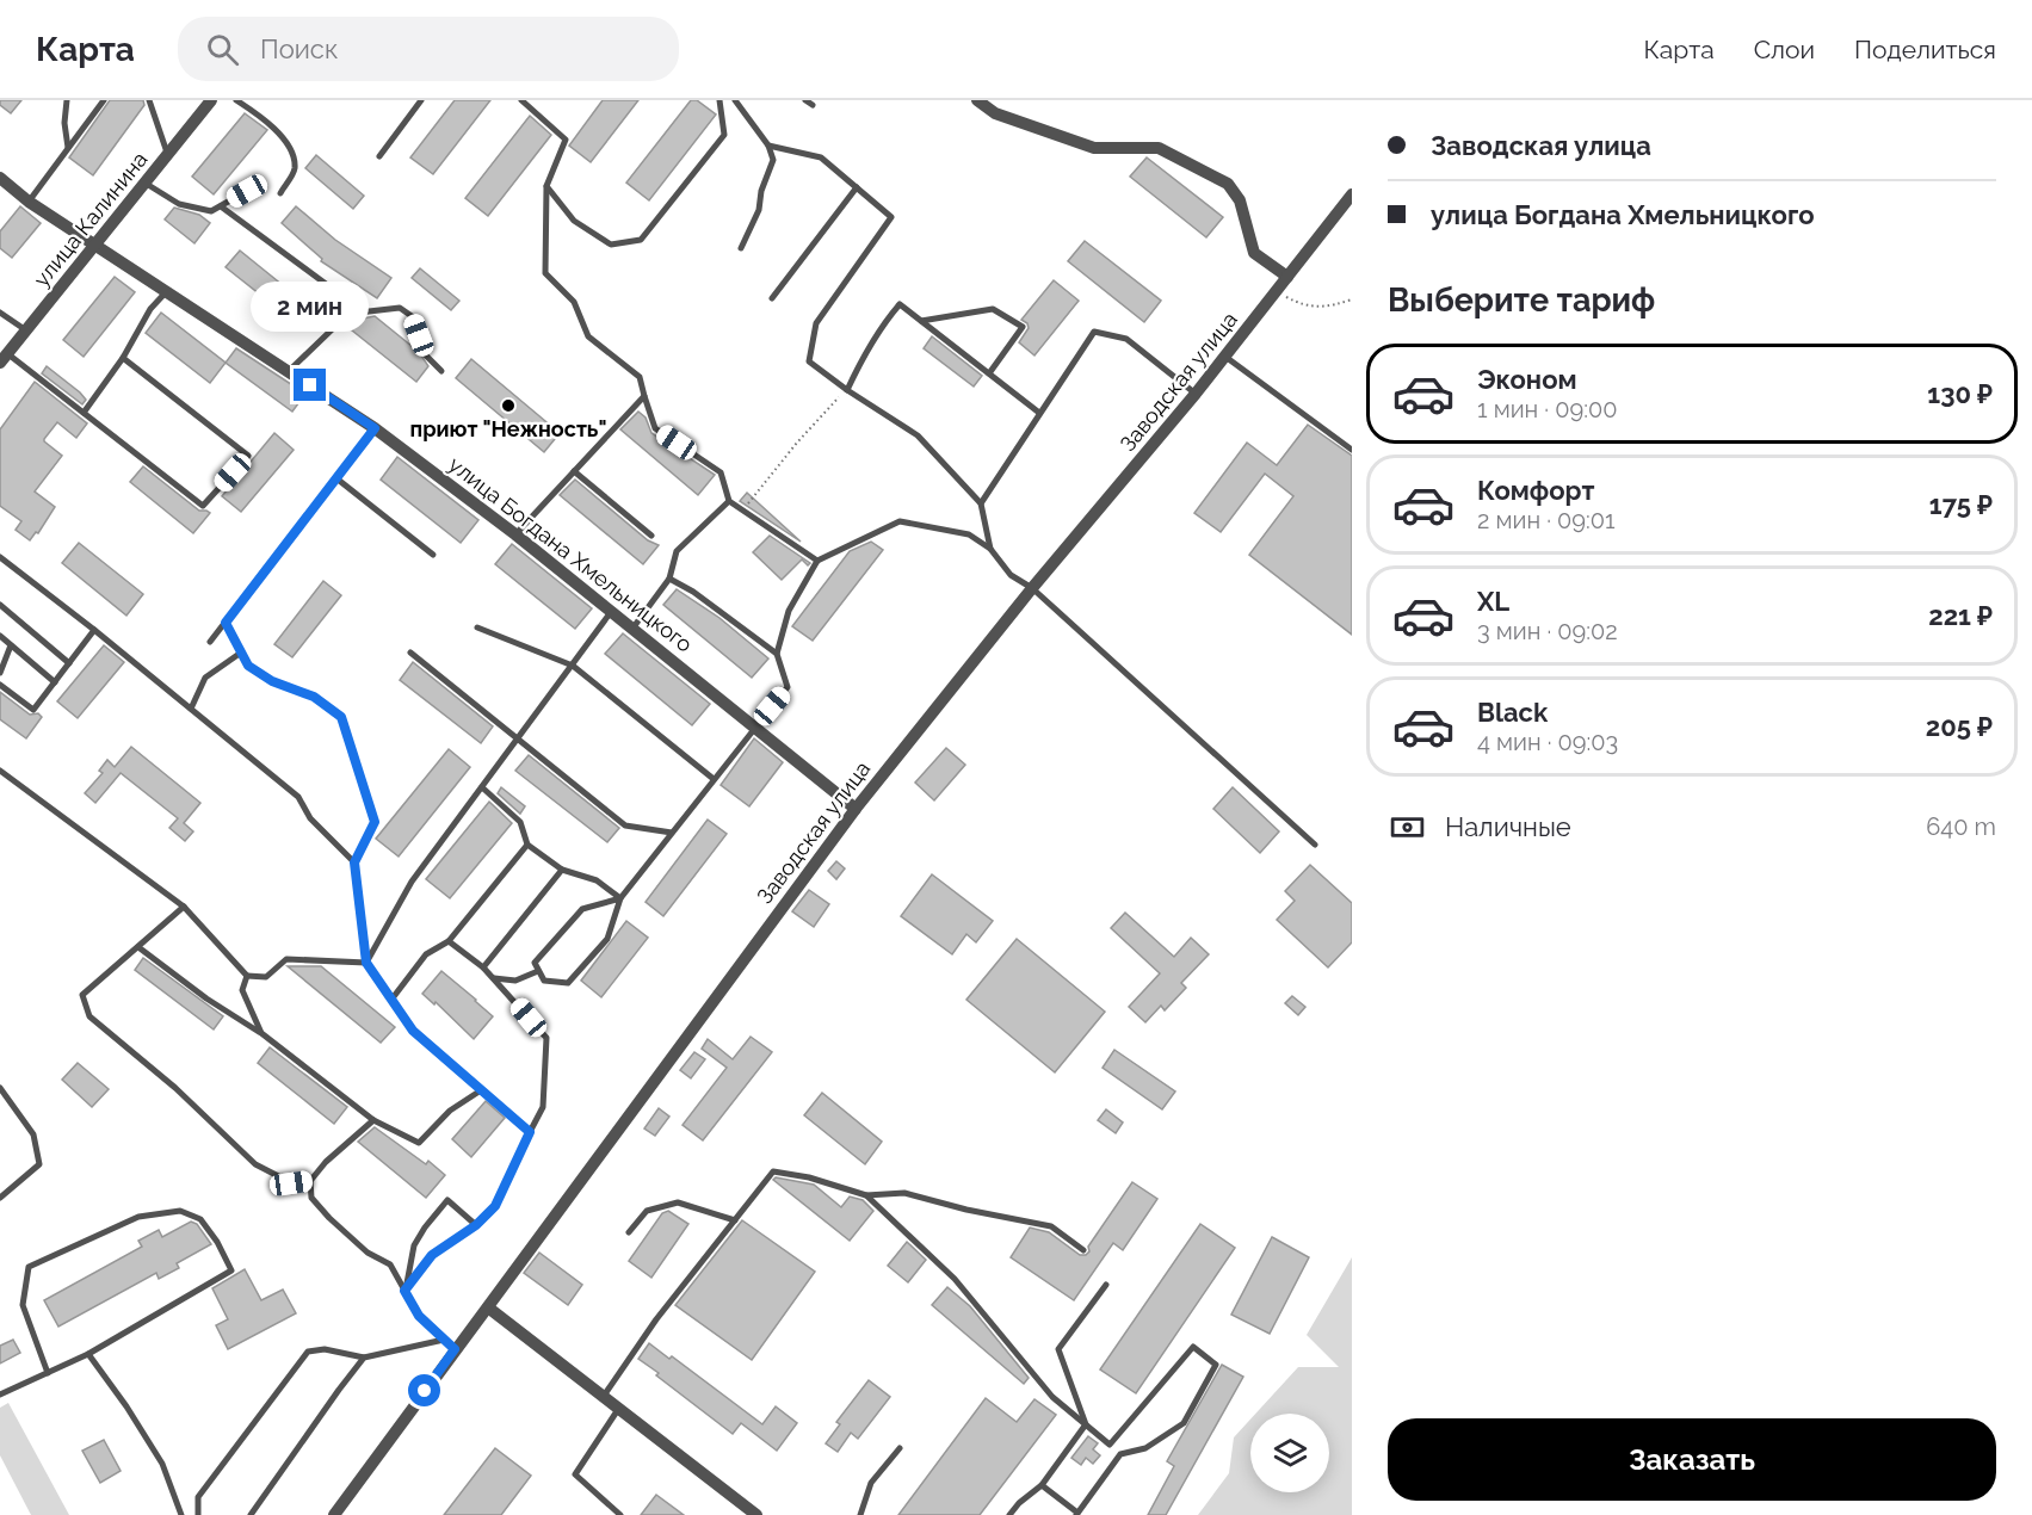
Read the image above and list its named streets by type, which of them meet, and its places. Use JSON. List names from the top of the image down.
{
  "streets": {
    "street": ["улица Калинина", "Заводская улица", "улица Богдана Хмельницкого"]
  },
  "crossings": [
    ["улица Калинина", "улица Богдана Хмельницкого"],
    ["Заводская улица", "улица Богдана Хмельницкого"]
  ],
  "places": ["приют \"Нежность\""],
  "page": {
    "header": "Карта",
    "search": "Поиск",
    "nav": ["Карта", "Слои", "Поделиться"],
    "banner": ["Заводская улица", "улица Богдана Хмельницкого"],
    "heading": "Выберите тариф",
    "bubble": "2 мин",
    "list": [
      {
        "name": "Эконом",
        "note": "1 мин · 09:00",
        "value": "130 ₽"
      },
      {
        "name": "Комфорт",
        "note": "2 мин · 09:01",
        "value": "175 ₽"
      },
      {
        "name": "XL",
        "note": "3 мин · 09:02",
        "value": "221 ₽"
      },
      {
        "name": "Black",
        "note": "4 мин · 09:03",
        "value": "205 ₽"
      }
    ],
    "pay": ["Наличные", "640 m"],
    "buttons": "Заказать"
  }
}
